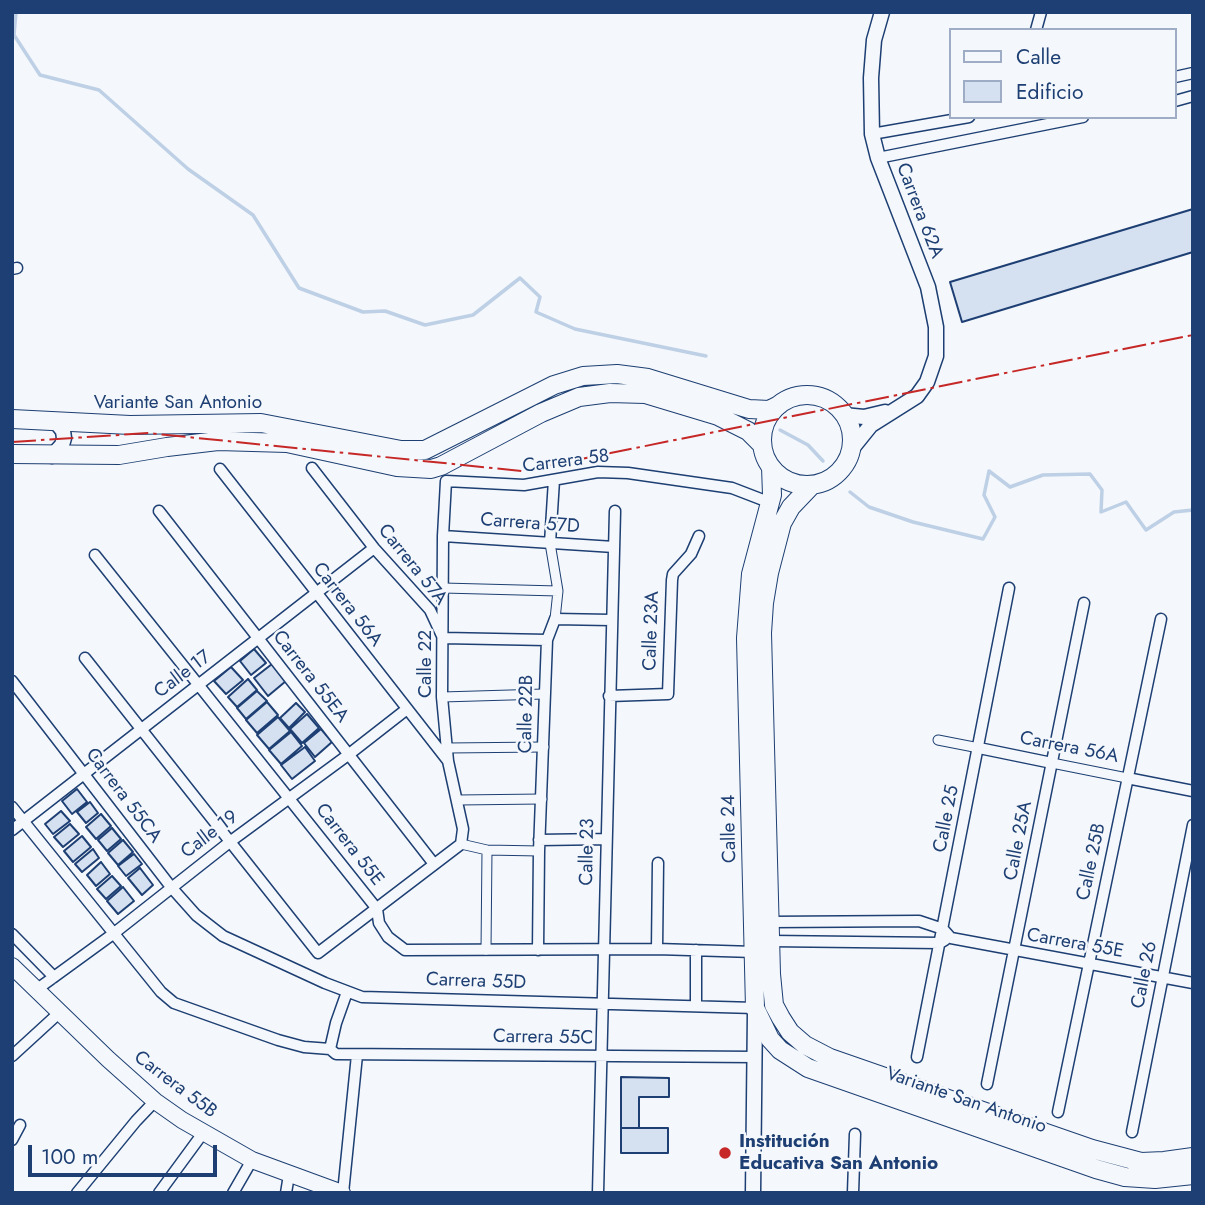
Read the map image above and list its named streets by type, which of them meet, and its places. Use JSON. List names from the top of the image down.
{
  "streets": {
    "main road": ["Variante San Antonio", "Calle 24", "Carrera 55B"],
    "street": [
      "Carrera 62A",
      "Carrera 58",
      "Carrera 57D",
      "Carrera 57A",
      "Carrera 56A",
      "Calle 23A",
      "Calle 22",
      "Calle 17",
      "Carrera 55EA",
      "Calle 22B",
      "Carrera 55CA",
      "Calle 25",
      "Calle 19",
      "Calle 25A",
      "Carrera 55E",
      "Calle 23",
      "Calle 25B",
      "Calle 26",
      "Carrera 55D",
      "Carrera 55C"
    ]
  },
  "crossings": [
    ["Carrera 62A", "Variante San Antonio"],
    ["Carrera 62A", "Calle 24"],
    ["Variante San Antonio", "Calle 24"],
    ["Variante San Antonio", "Carrera 55D"],
    ["Carrera 58", "Calle 22"],
    ["Carrera 58", "Calle 22B"],
    ["Carrera 58", "Calle 24"],
    ["Carrera 57D", "Calle 22"],
    ["Carrera 57D", "Calle 22B"],
    ["Carrera 57D", "Calle 23"],
    ["Carrera 57A", "Calle 22"],
    ["Carrera 57A", "Calle 17"],
    ["Carrera 56A", "Calle 22"],
    ["Carrera 56A", "Calle 17"],
    ["Carrera 56A", "Calle 25"],
    ["Carrera 56A", "Calle 19"],
    ["Carrera 56A", "Calle 25A"],
    ["Carrera 56A", "Calle 25B"],
    ["Calle 23A", "Calle 23"],
    ["Calle 17", "Carrera 55EA"],
    ["Calle 17", "Carrera 55CA"],
    ["Calle 17", "Carrera 55E"],
    ["Calle 17", "Carrera 55C"],
    ["Carrera 55EA", "Calle 19"],
    ["Calle 22B", "Carrera 55E"],
    ["Carrera 55CA", "Calle 19"],
    ["Carrera 55CA", "Carrera 55D"],
    ["Calle 24", "Carrera 55E"],
    ["Calle 24", "Carrera 55D"],
    ["Calle 24", "Carrera 55C"],
    ["Calle 19", "Carrera 55E"],
    ["Calle 19", "Carrera 55C"],
    ["Calle 19", "Carrera 55B"],
    ["Calle 25A", "Carrera 55E"],
    ["Carrera 55E", "Calle 23"],
    ["Carrera 55E", "Calle 25B"],
    ["Carrera 55E", "Calle 26"],
    ["Calle 23", "Carrera 55D"],
    ["Calle 23", "Carrera 55C"]
  ],
  "places": ["Institución Educativa San Antonio"],
  "legend": ["Calle", "Edificio"],
  "scale_bar": "100 m"
}
